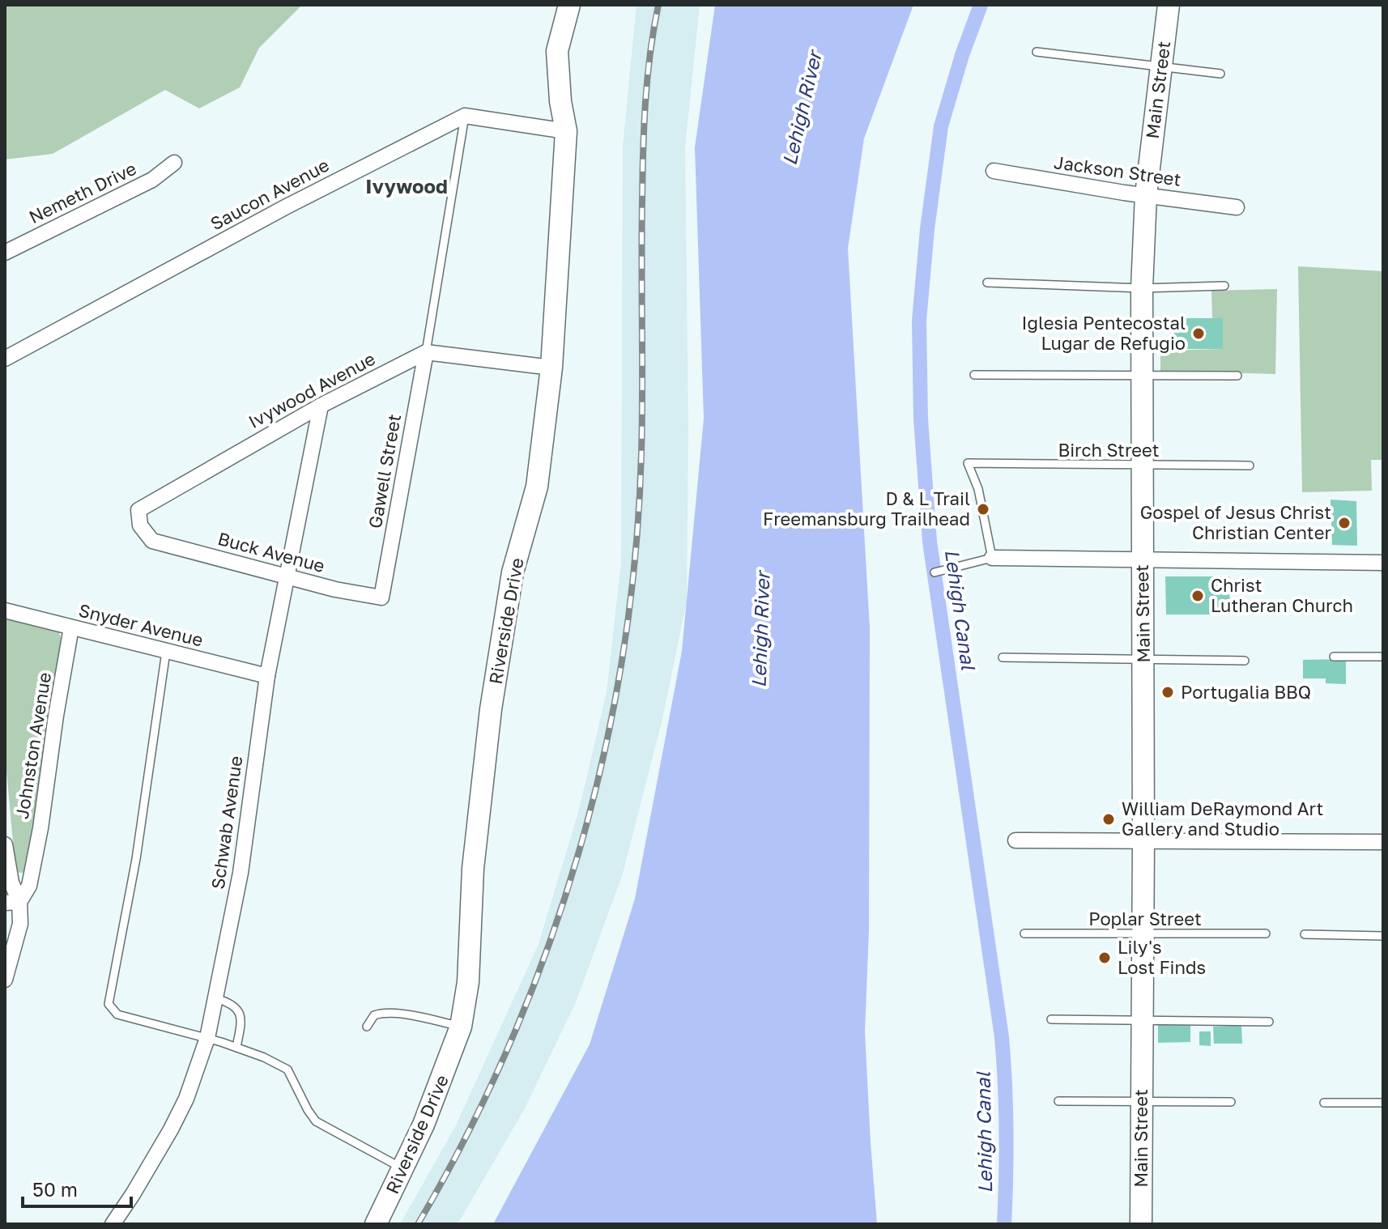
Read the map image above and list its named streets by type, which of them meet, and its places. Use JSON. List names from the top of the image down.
{
  "streets": {
    "street": [
      "Main Street",
      "Jackson Street",
      "Nemeth Drive",
      "Saucon Avenue",
      "Ivywood Avenue",
      "Gawell Street",
      "Buck Avenue",
      "Riverside Drive",
      "Snyder Avenue",
      "Johnston Avenue",
      "Schwab Avenue"
    ],
    "lane": ["Birch Street", "Poplar Street"]
  },
  "crossings": [
    ["Main Street", "Jackson Street"],
    ["Main Street", "Birch Street"],
    ["Main Street", "Poplar Street"],
    ["Ivywood Avenue", "Gawell Street"],
    ["Ivywood Avenue", "Buck Avenue"],
    ["Ivywood Avenue", "Schwab Avenue"],
    ["Gawell Street", "Buck Avenue"],
    ["Buck Avenue", "Schwab Avenue"],
    ["Snyder Avenue", "Johnston Avenue"],
    ["Snyder Avenue", "Schwab Avenue"]
  ],
  "districts": ["Ivywood"],
  "water": ["Lehigh River", "Lehigh Canal"],
  "places": [
    "Iglesia Pentecostal Lugar de Refugio",
    "D & L Trail Freemansburg Trailhead",
    "Gospel of Jesus Christ Christian Center",
    "Christ Lutheran Church",
    "Portugalia BBQ",
    "William DeRaymond Art Gallery and Studio",
    "Lily's Lost Finds"
  ],
  "scale_bar": "50 m"
}
